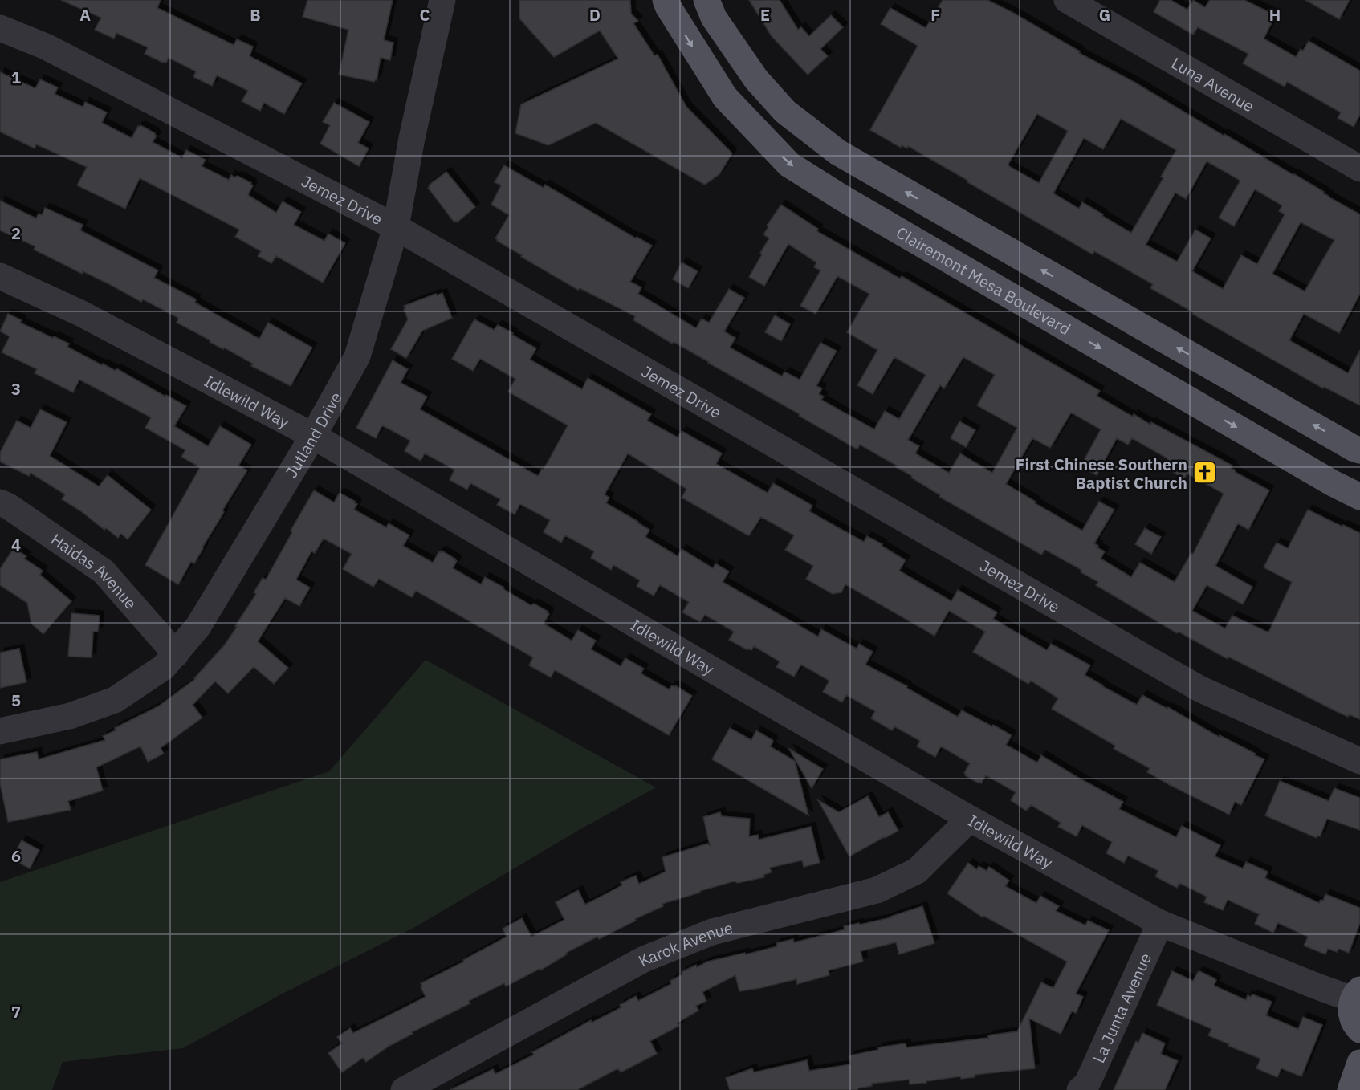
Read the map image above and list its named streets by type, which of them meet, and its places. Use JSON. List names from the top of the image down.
{
  "streets": {
    "main road": ["Clairemont Mesa Boulevard"],
    "street": [
      "Luna Avenue",
      "Jemez Drive",
      "Idlewild Way",
      "Jutland Drive",
      "Haidas Avenue",
      "Karok Avenue",
      "La Junta Avenue"
    ]
  },
  "crossings": [
    ["Jemez Drive", "Jutland Drive"],
    ["Idlewild Way", "Jutland Drive"],
    ["Idlewild Way", "Karok Avenue"],
    ["Idlewild Way", "La Junta Avenue"],
    ["Jutland Drive", "Haidas Avenue"]
  ],
  "places": {
    "church": ["First Chinese Southern Baptist Church"]
  },
  "grid": {
    "columns": [
      "A",
      "B",
      "C",
      "D",
      "E",
      "F",
      "G",
      "H"
    ],
    "rows": [
      "1",
      "2",
      "3",
      "4",
      "5",
      "6",
      "7"
    ]
  }
}
